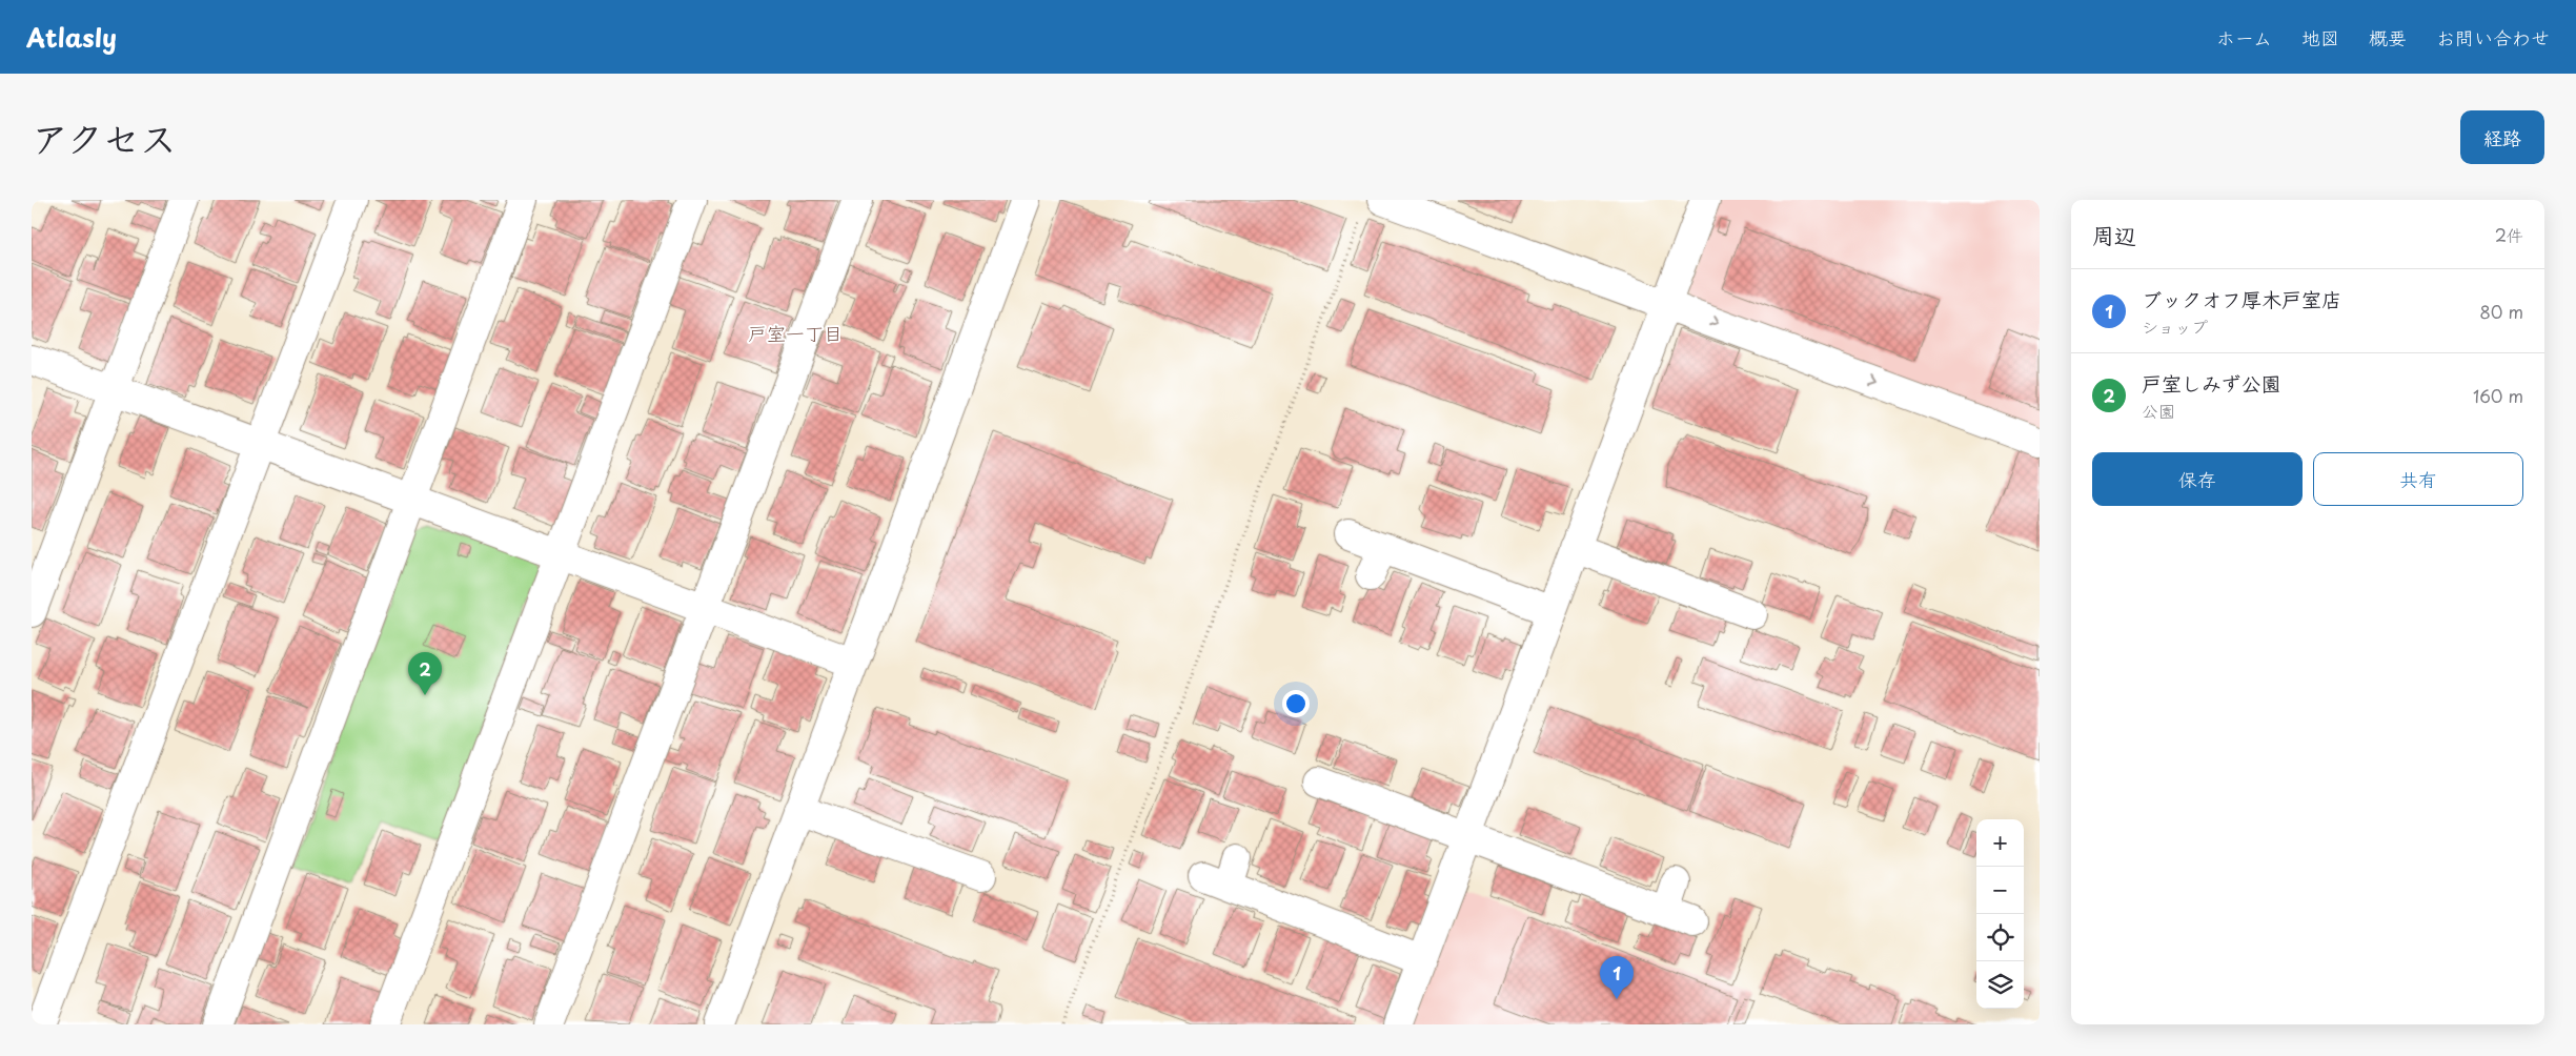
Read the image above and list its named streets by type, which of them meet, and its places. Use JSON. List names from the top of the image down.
{
  "districts": ["戸室一丁目"],
  "page": {
    "header": "Atlasly",
    "nav": [
      "ホーム",
      "地図",
      "概要",
      "お問い合わせ"
    ],
    "title": "アクセス",
    "buttons": [
      "経路",
      ["保存", "共有"]
    ],
    "heading": ["周辺", "2件"],
    "list": [
      {
        "mark": "1",
        "name": "ブックオフ厚木戸室店",
        "note": "ショップ",
        "value": "80 m"
      },
      {
        "mark": "2",
        "name": "戸室しみず公園",
        "note": "公園",
        "value": "160 m"
      }
    ],
    "pins": ["2", "1"],
    "map_buttons": ["+", "−"]
  }
}
